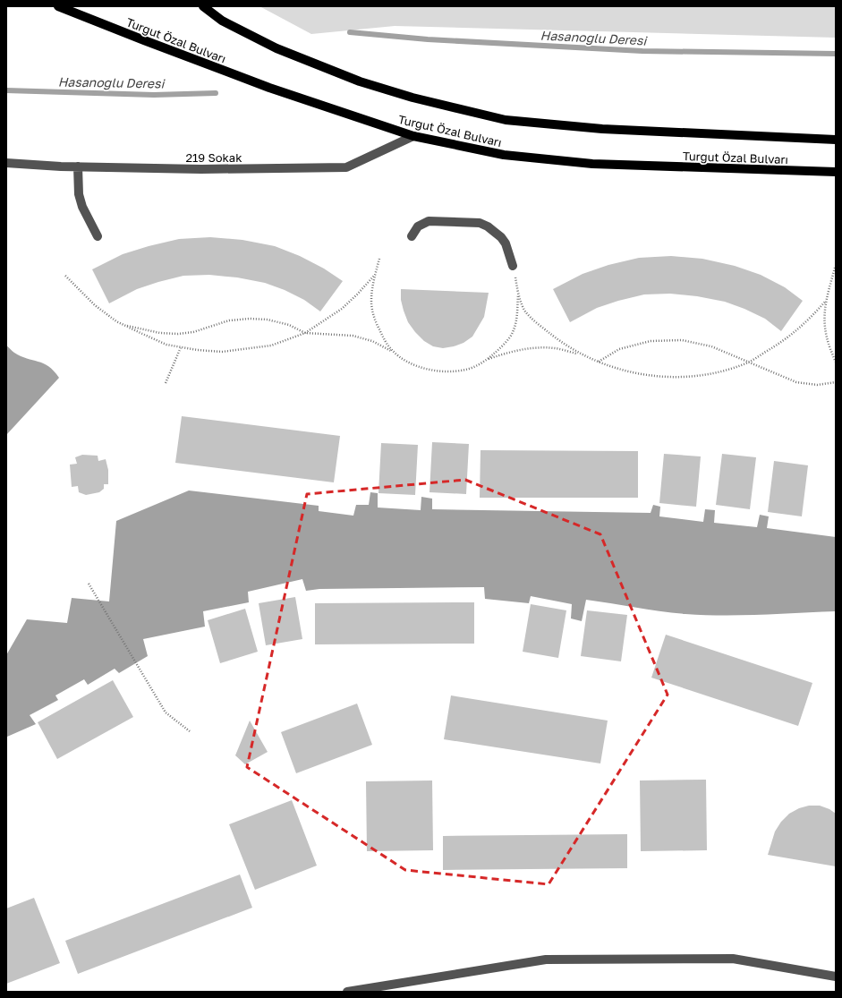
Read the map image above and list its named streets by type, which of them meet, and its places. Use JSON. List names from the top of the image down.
{
  "streets": {
    "main road": ["Turgut Özal Bulvarı"],
    "street": ["219 Sokak"]
  },
  "crossings": [
    ["Turgut Özal Bulvarı", "219 Sokak"]
  ],
  "water": ["Hasanoğlu Deresi"]
}
